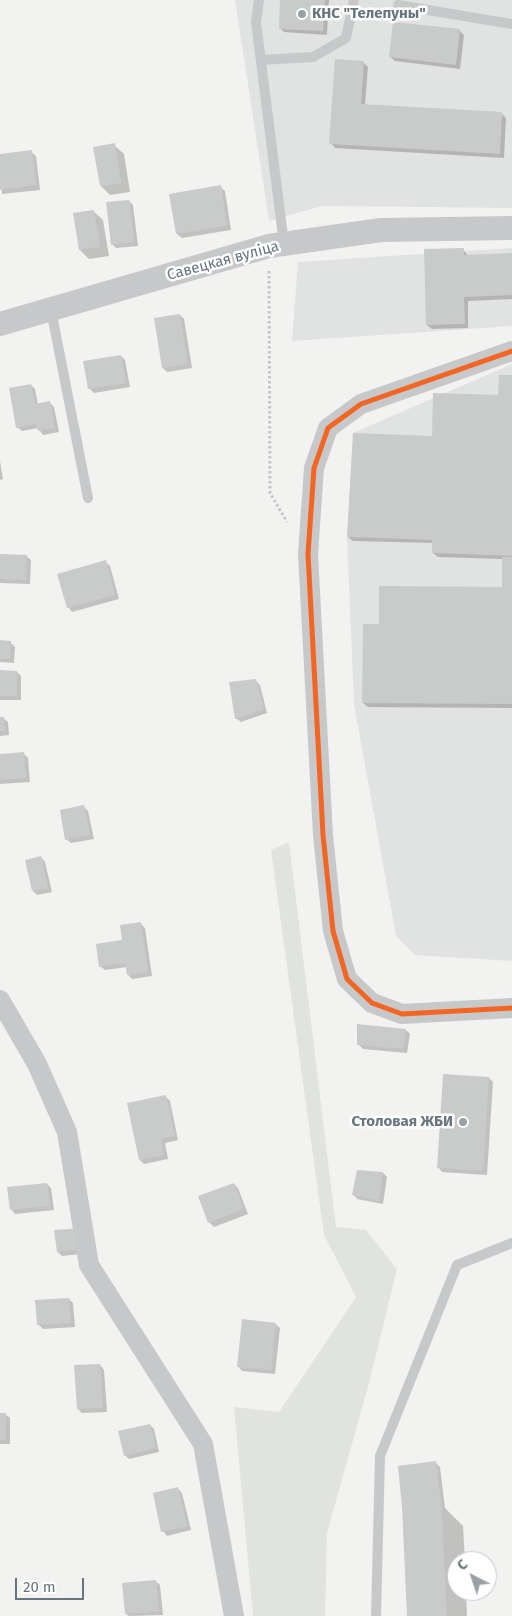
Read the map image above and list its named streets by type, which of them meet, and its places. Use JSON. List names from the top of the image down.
{
  "streets": {
    "street": ["Савецкая вуліца"]
  },
  "places": ["КНС \"Телепуны\"", "Столовая ЖБИ"],
  "scale_bar": "20 m",
  "north": "top left"
}
